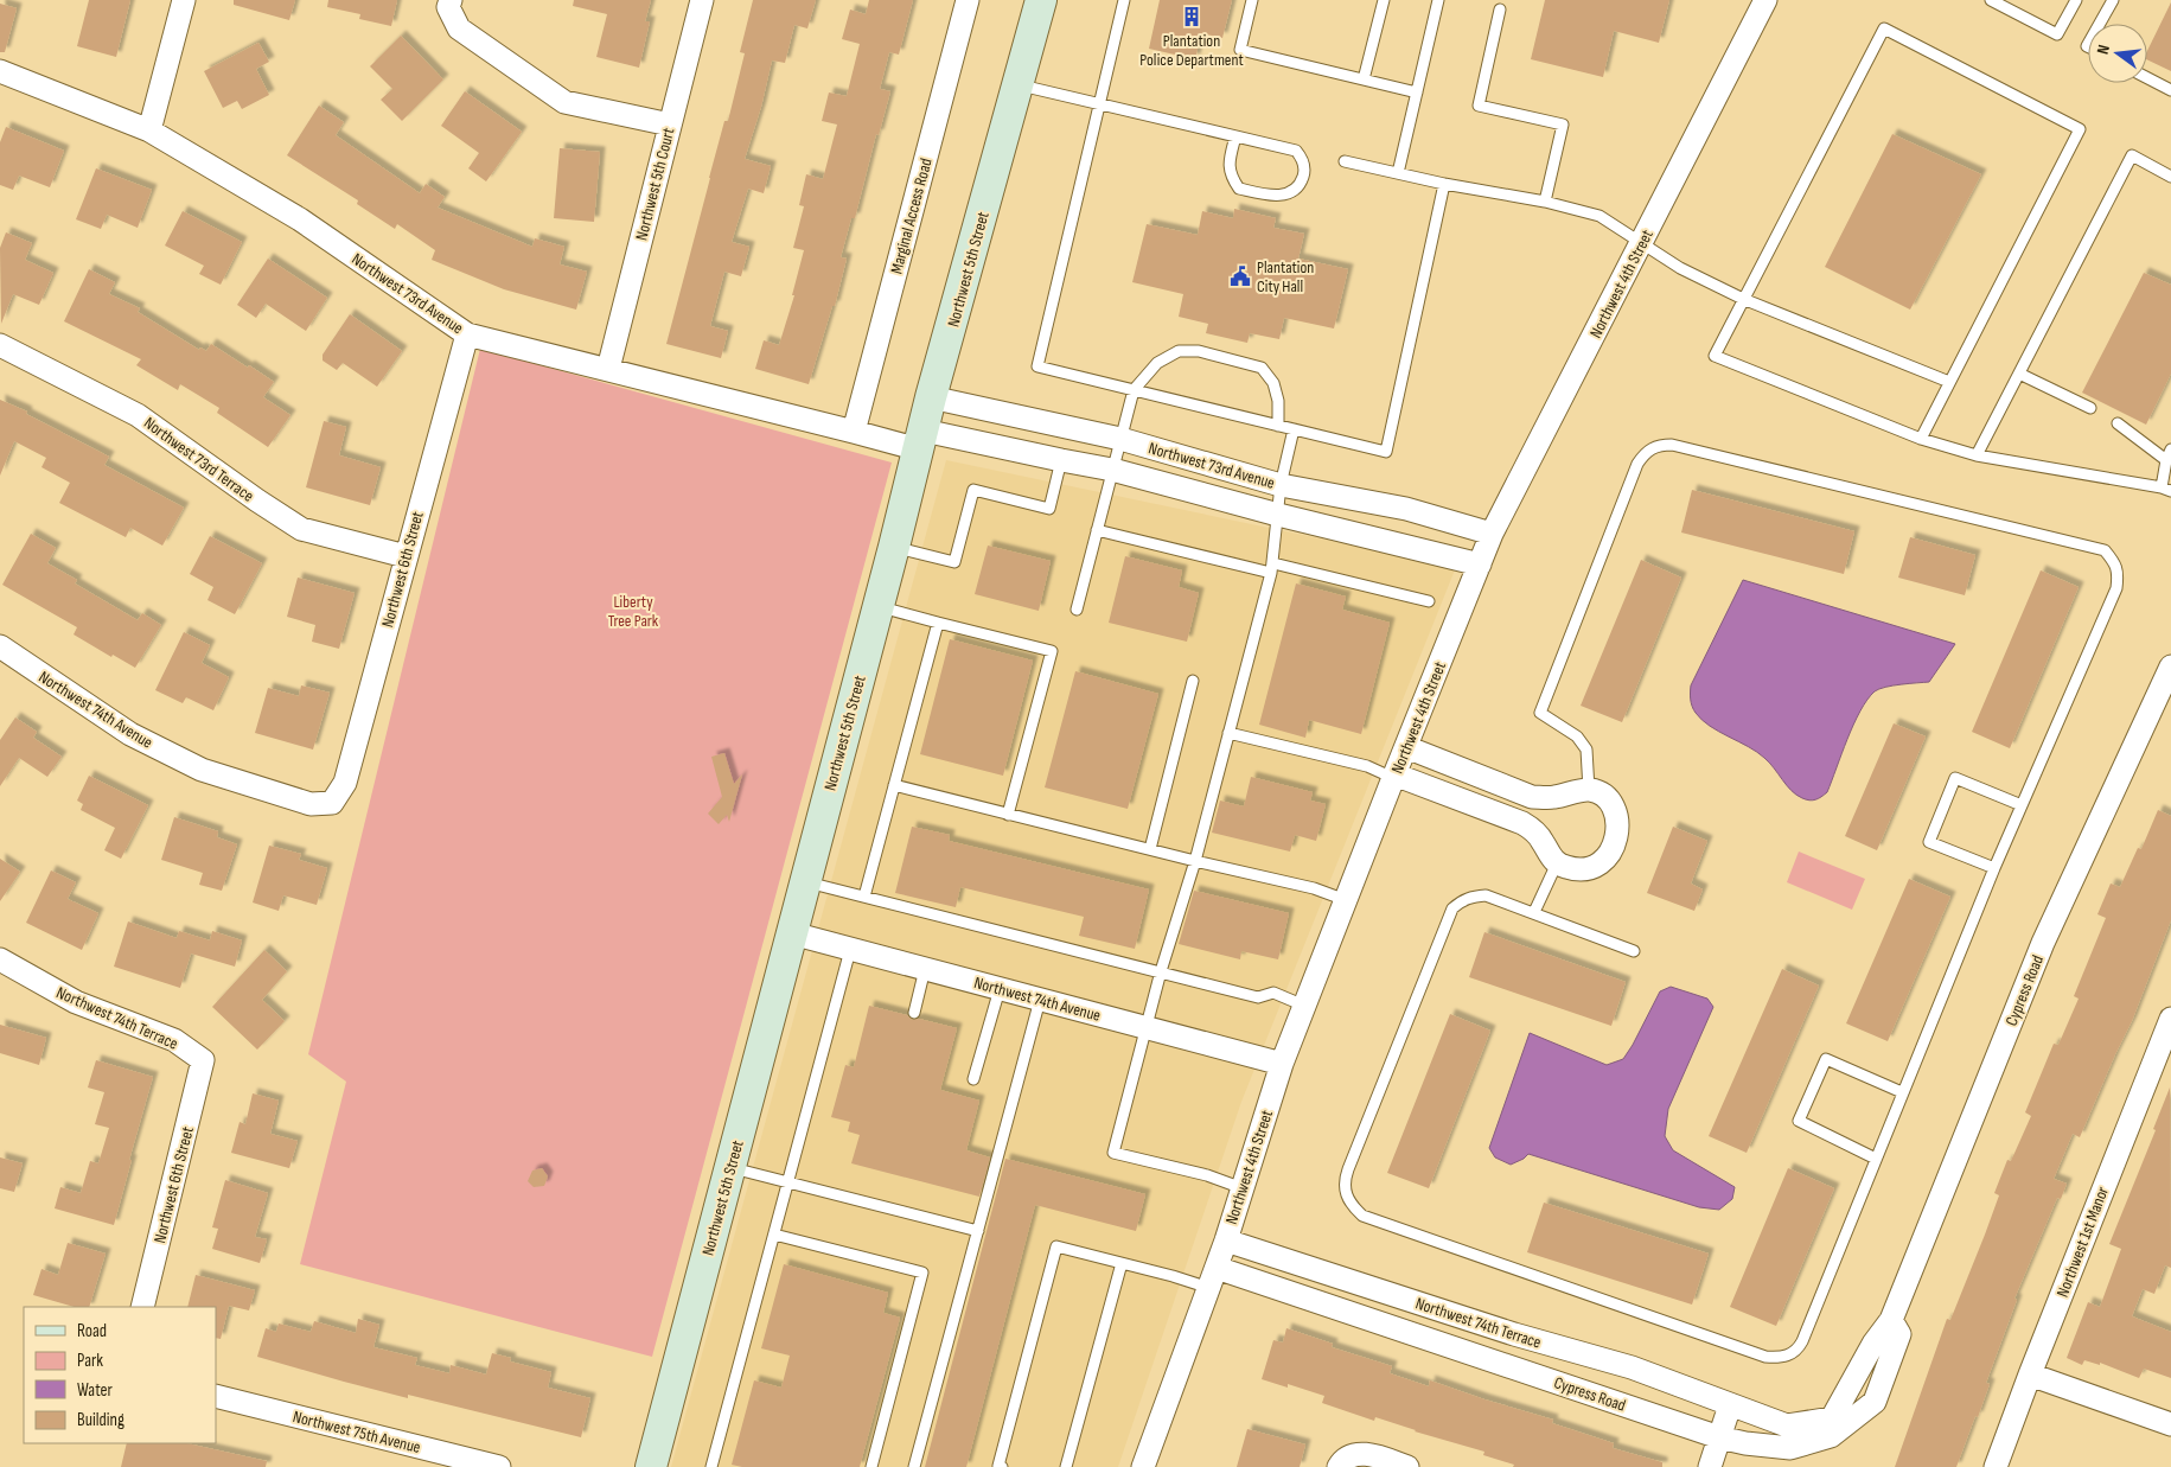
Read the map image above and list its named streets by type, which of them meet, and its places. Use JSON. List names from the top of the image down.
{
  "streets": {
    "street": [
      "Northwest 5th Court",
      "Marginal Access Road",
      "Northwest 5th Street",
      "Northwest 4th Street",
      "Northwest 73rd Avenue",
      "Northwest 73rd Terrace",
      "Northwest 6th Street",
      "Northwest 74th Avenue",
      "Cypress Road",
      "Northwest 74th Terrace",
      "Northwest 1st Manor",
      "Northwest 75th Avenue"
    ]
  },
  "crossings": [
    ["Northwest 5th Court", "Northwest 73rd Avenue"],
    ["Marginal Access Road", "Northwest 73rd Avenue"],
    ["Northwest 5th Street", "Northwest 73rd Avenue"],
    ["Northwest 5th Street", "Northwest 74th Avenue"],
    ["Northwest 4th Street", "Northwest 73rd Avenue"],
    ["Northwest 4th Street", "Northwest 74th Avenue"],
    ["Northwest 4th Street", "Cypress Road"],
    ["Northwest 4th Street", "Northwest 74th Terrace"],
    ["Northwest 73rd Avenue", "Northwest 6th Street"],
    ["Northwest 73rd Terrace", "Northwest 6th Street"],
    ["Northwest 6th Street", "Northwest 74th Avenue"],
    ["Northwest 6th Street", "Northwest 74th Terrace"],
    ["Cypress Road", "Northwest 74th Terrace"]
  ],
  "parks": ["Liberty Tree Park"],
  "places": {
    "building": ["Plantation Police Department"],
    "public building": ["Plantation City Hall"]
  },
  "legend": [
    "Road",
    "Park",
    "Water",
    "Building"
  ],
  "north": "left"
}
